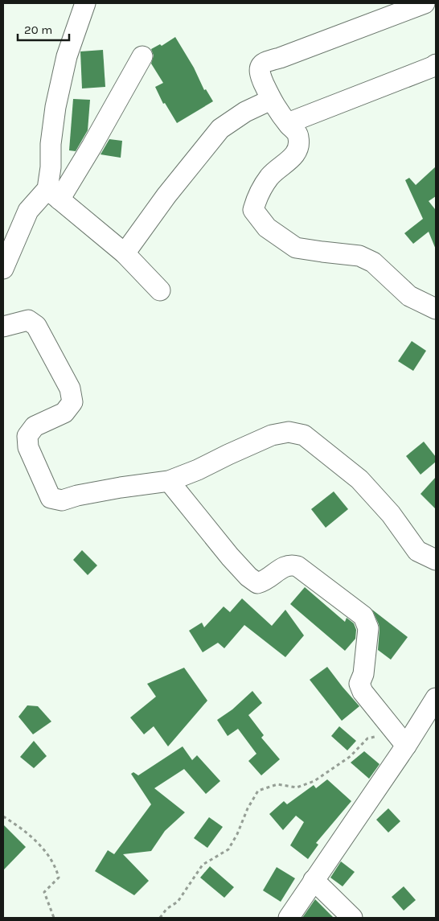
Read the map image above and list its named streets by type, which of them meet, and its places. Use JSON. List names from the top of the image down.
{
  "scale_bar": "20 m"
}
